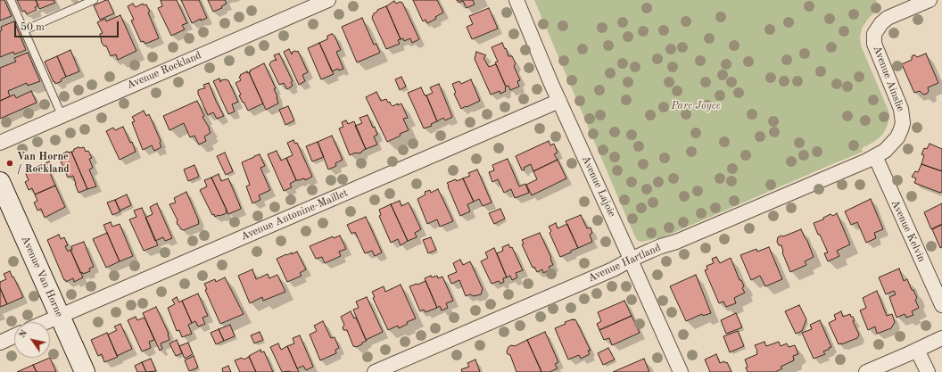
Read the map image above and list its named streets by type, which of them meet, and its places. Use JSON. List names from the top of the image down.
{
  "streets": {
    "main road": ["Avenue Van Horne"],
    "street": [
      "Avenue Rockland",
      "Avenue Ainslie",
      "Avenue Lajoie",
      "Avenue Antonine-Maillet",
      "Avenue Kelvin",
      "Avenue Hartland"
    ]
  },
  "crossings": [
    ["Avenue Ainslie", "Avenue Kelvin"],
    ["Avenue Ainslie", "Avenue Hartland"],
    ["Avenue Lajoie", "Avenue Antonine-Maillet"],
    ["Avenue Lajoie", "Avenue Hartland"],
    ["Avenue Antonine-Maillet", "Avenue Van Horne"],
    ["Avenue Kelvin", "Avenue Hartland"]
  ],
  "parks": ["Parc Joyce"],
  "places": ["Van Horne / Rockland"],
  "scale_bar": "50 m",
  "north": "top left"
}
